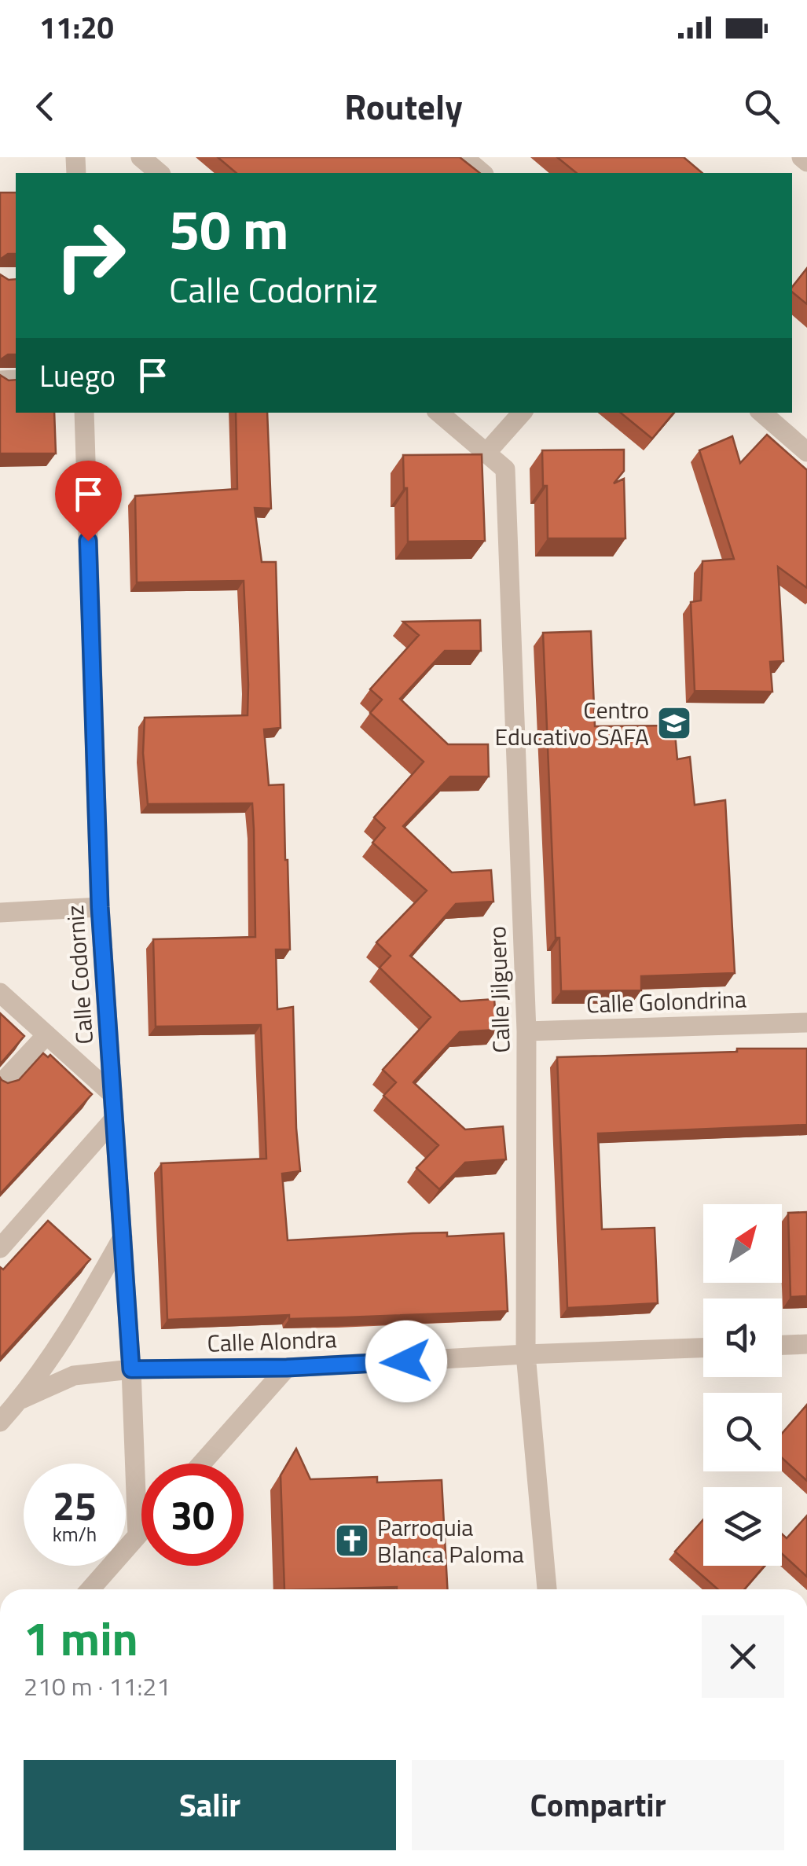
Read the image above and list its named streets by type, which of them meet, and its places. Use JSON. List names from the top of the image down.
{
  "streets": {
    "street": [
      "Calle Codorniz",
      "Calle Jilguero",
      "Calle Golondrina",
      "Calle Alondra"
    ]
  },
  "crossings": [
    ["Calle Codorniz", "Calle Alondra"],
    ["Calle Jilguero", "Calle Golondrina"],
    ["Calle Jilguero", "Calle Alondra"]
  ],
  "places": {
    "school or university": ["Centro Educativo SAFA"],
    "church": ["Parroquia Blanca Paloma"]
  },
  "north": "top right",
  "page": {
    "status": "11:20",
    "header": "Routely",
    "turn": ["50 m", "Calle Codorniz"],
    "then": "Luego",
    "speed": "25 km/h",
    "limit": "30",
    "heading": ["1 min", "210 m · 11:21"],
    "buttons": ["Salir", "Compartir"]
  }
}
